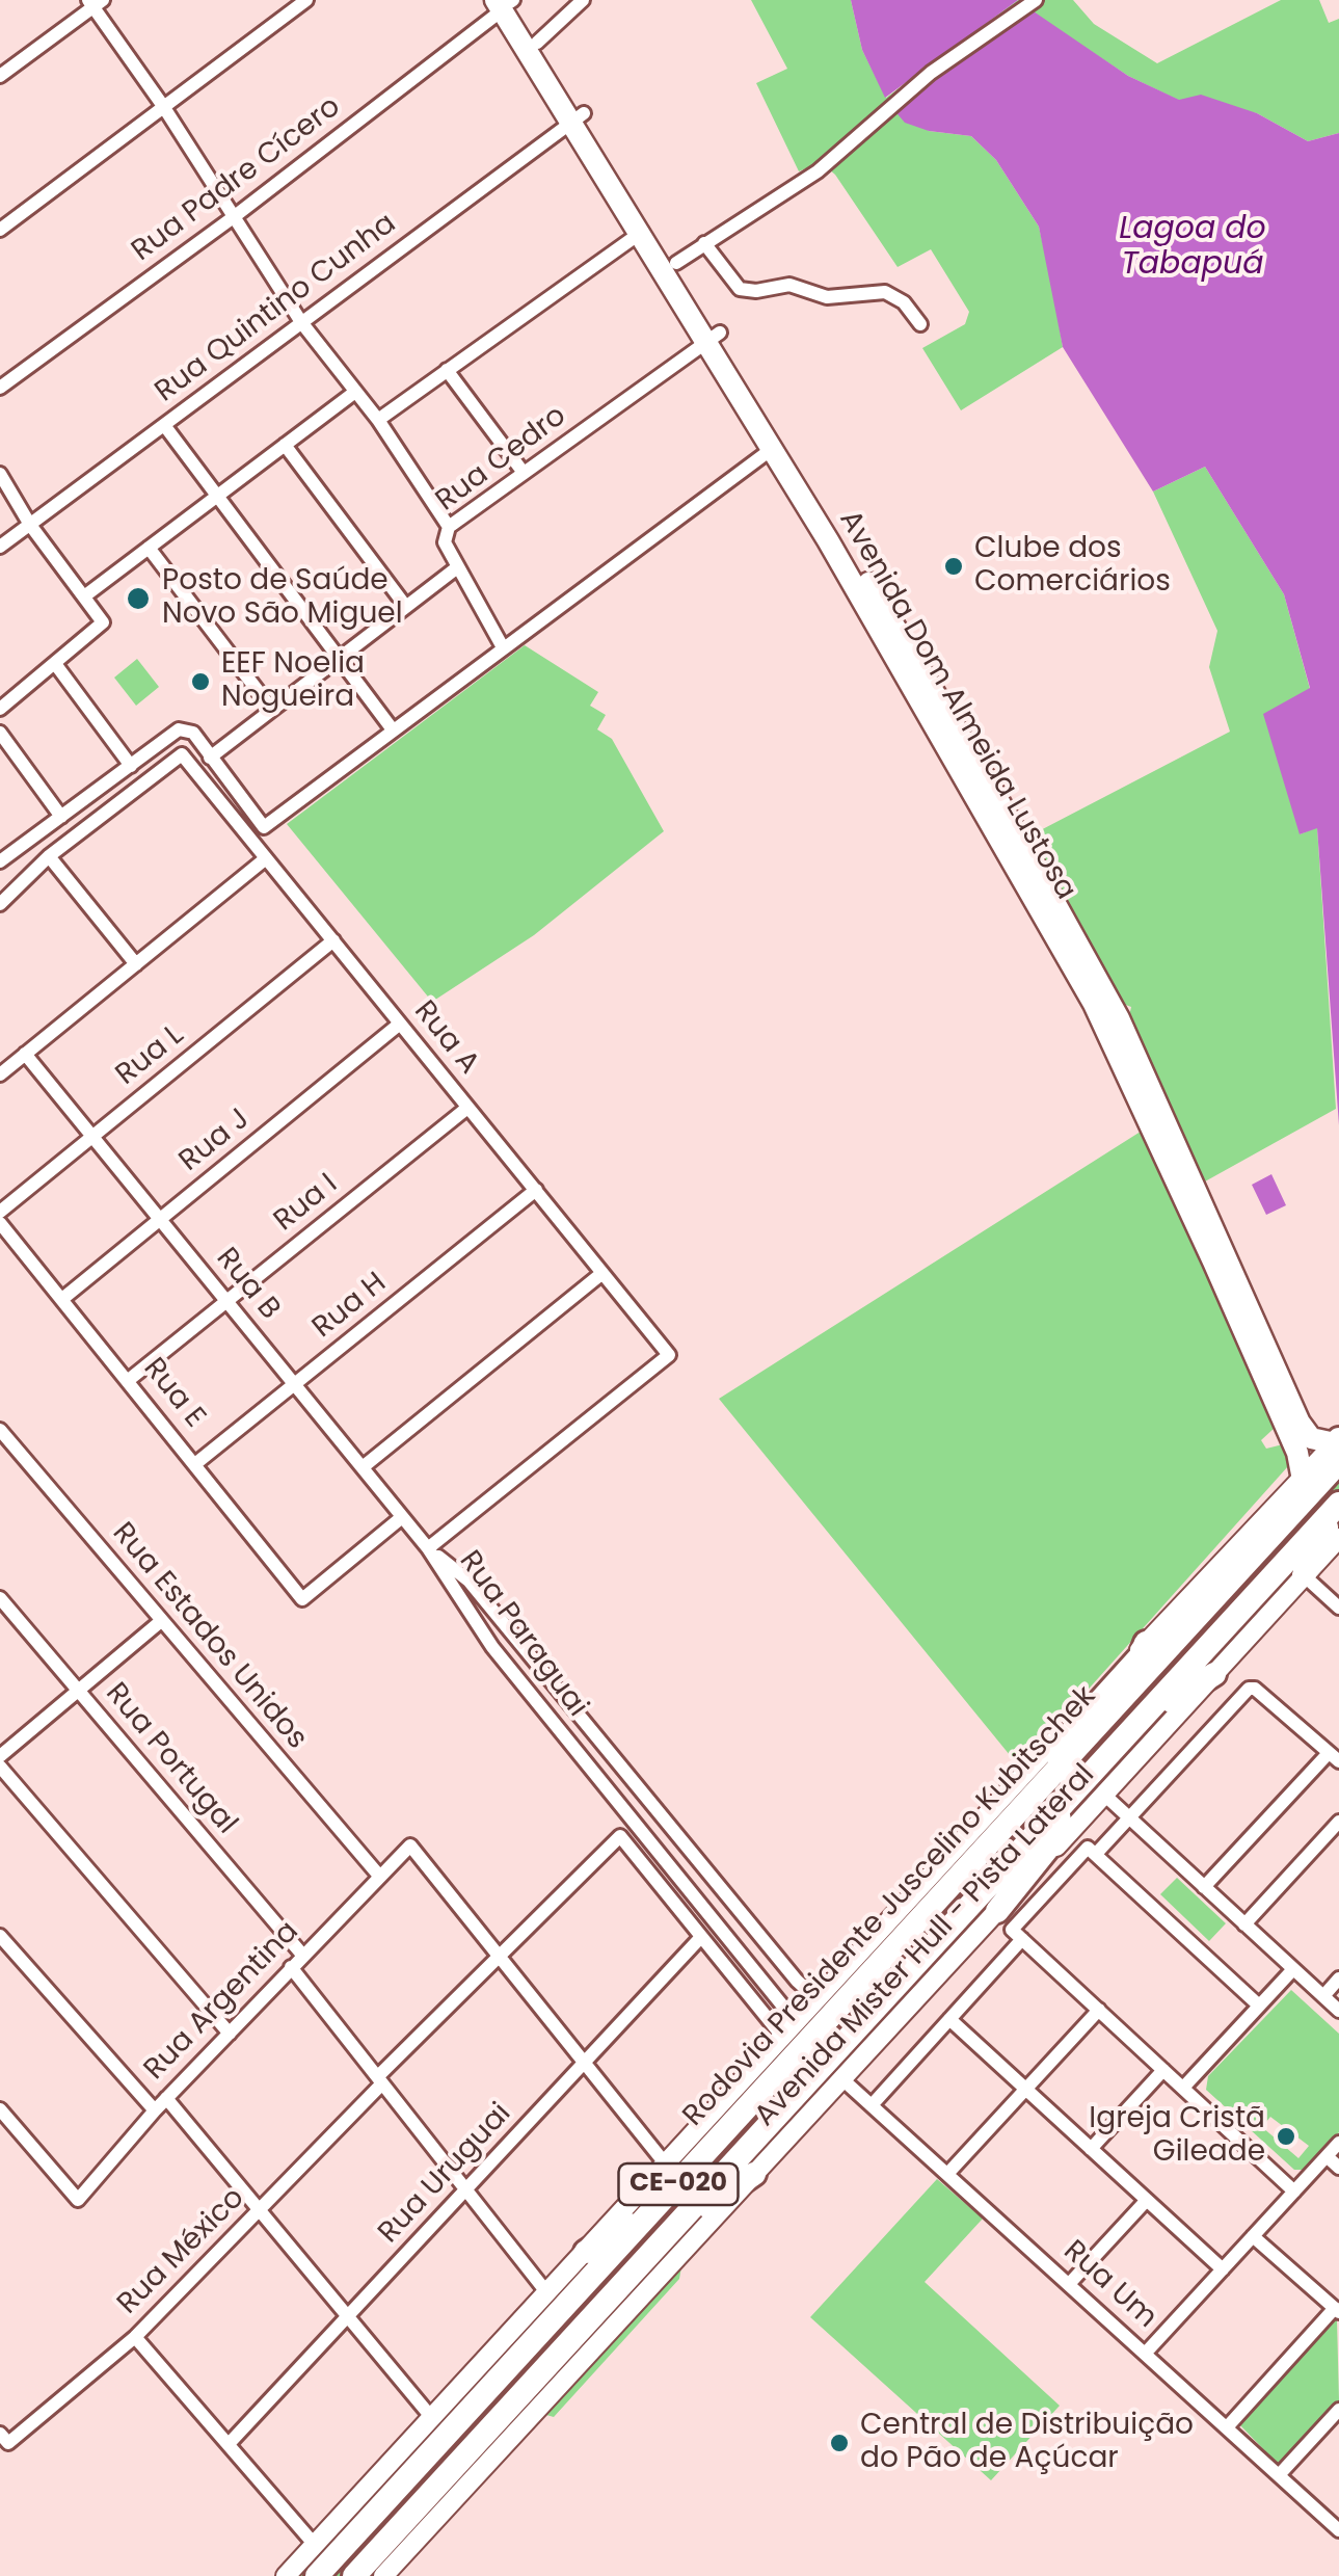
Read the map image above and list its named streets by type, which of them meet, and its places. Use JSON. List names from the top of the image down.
{
  "streets": {
    "highway": ["Rodovia Presidente Juscelino Kubitschek", "CE-020"],
    "main road": ["Avenida Dom Almeida Lustosa", "Avenida Mister Hull - Pista Lateral"],
    "street": [
      "Rua Padre Cícero",
      "Rua Quintino Cunha",
      "Rua Cedro",
      "Rua A",
      "Rua L",
      "Rua J",
      "Rua I",
      "Rua B",
      "Rua H",
      "Rua E",
      "Rua Paraguai",
      "Rua Estados Unidos",
      "Rua Portugal",
      "Rua Argentina",
      "Rua Uruguai",
      "Rua México",
      "Rua Um"
    ]
  },
  "crossings": [
    ["Rua Padre Cícero", "Avenida Dom Almeida Lustosa"],
    ["Rua Quintino Cunha", "Avenida Dom Almeida Lustosa"],
    ["Rua Cedro", "Avenida Dom Almeida Lustosa"],
    ["Avenida Dom Almeida Lustosa", "Avenida Mister Hull - Pista Lateral"],
    ["Rua A", "Rua L"],
    ["Rua A", "Rua J"],
    ["Rua A", "Rua I"],
    ["Rua A", "Rua B"],
    ["Rua A", "Rua H"],
    ["Rua A", "Rua Paraguai"],
    ["Rua L", "Rua B"],
    ["Rua J", "Rua B"],
    ["Rua J", "Rua E"],
    ["Rua I", "Rua B"],
    ["Rua I", "Rua E"],
    ["Rua B", "Rua H"],
    ["Rua B", "Rua E"],
    ["Rua B", "Rua Paraguai"],
    ["Rua H", "Rua E"],
    ["Rua Paraguai", "Avenida Mister Hull - Pista Lateral"],
    ["Rua Estados Unidos", "Rua Argentina"],
    ["Rua Portugal", "Rua Argentina"],
    ["Rodovia Presidente Juscelino Kubitschek", "Avenida Mister Hull - Pista Lateral"],
    ["Avenida Mister Hull - Pista Lateral", "Rua Um"],
    ["Rua Argentina", "Rua México"],
    ["Rua Uruguai", "Rua México"]
  ],
  "water": ["Lagoa do Tabapuá"],
  "places": [
    "Clube dos Comerciários",
    "Posto de Saúde Novo São Miguel",
    "EEF Noelia Nogueira",
    "Igreja Cristã Gileade",
    "Central de Distribuição do Pão de Açúcar"
  ]
}
